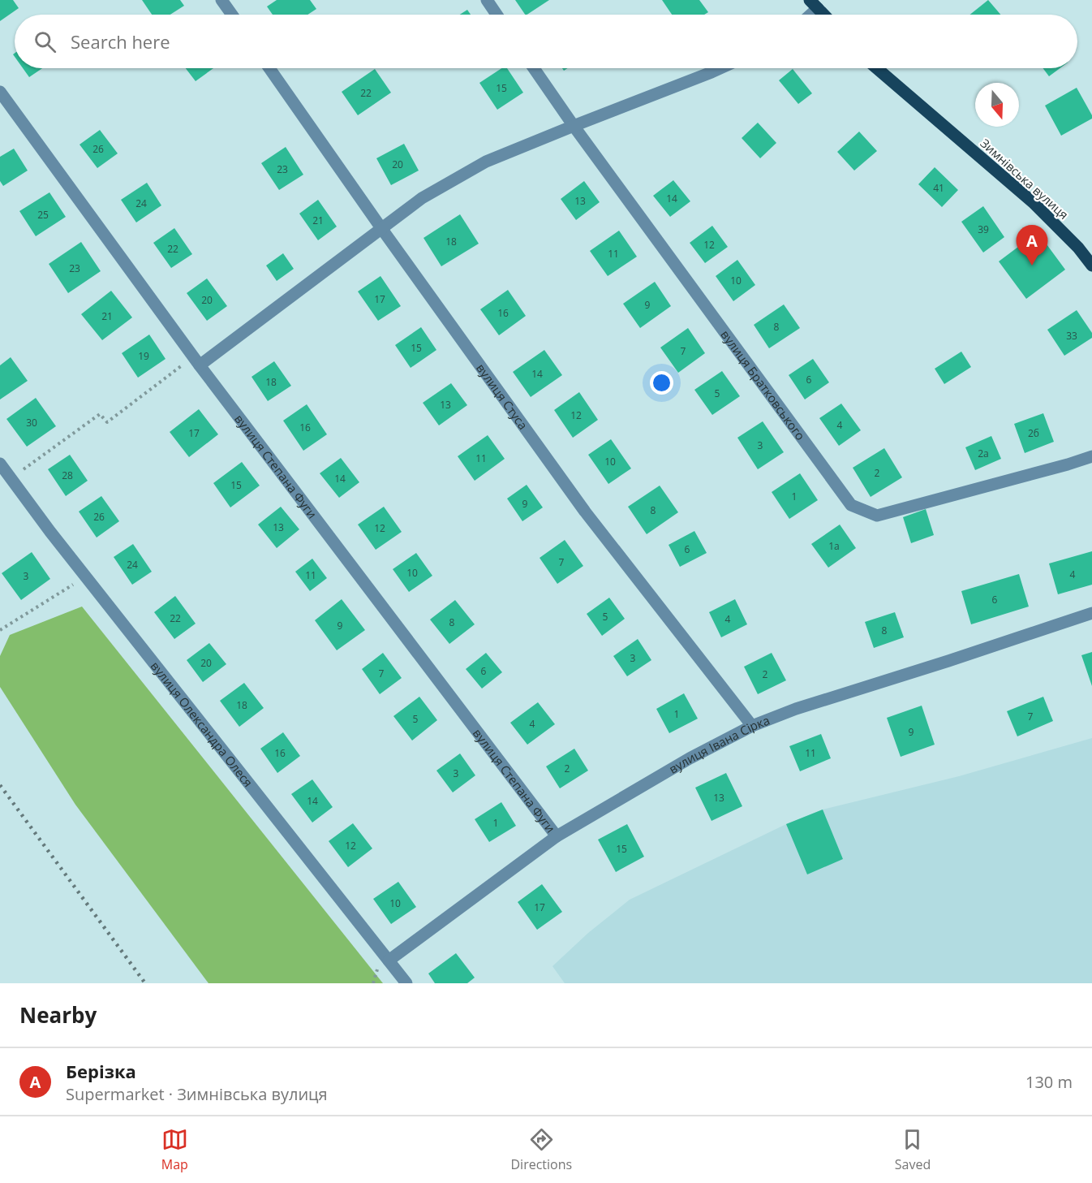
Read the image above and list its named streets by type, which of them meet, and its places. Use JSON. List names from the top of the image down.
{
  "streets": {
    "main road": ["Зимнівська вулиця"],
    "street": [
      "вулиця Братковського",
      "вулиця Стуса",
      "вулиця Степана Фуги",
      "вулиця Олександра Олеся",
      "вулиця Івана Сірка"
    ]
  },
  "crossings": [
    ["вулиця Стуса", "вулиця Івана Сірка"],
    ["вулиця Степана Фуги", "вулиця Івана Сірка"],
    ["вулиця Олександра Олеся", "вулиця Івана Сірка"]
  ],
  "house_numbers": [
    "15",
    "22",
    "26",
    "20",
    "23",
    "41",
    "14",
    "13",
    "24",
    "25",
    "21",
    "39",
    "18",
    "12",
    "22",
    "11",
    "23",
    "10",
    "17",
    "20",
    "9",
    "16",
    "21",
    "8",
    "33",
    "15",
    "7",
    "19",
    "14",
    "6",
    "18",
    "5",
    "13",
    "12",
    "30",
    "4",
    "16",
    "17",
    "2б",
    "3",
    "2а",
    "11",
    "10",
    "2",
    "28",
    "14",
    "15",
    "1",
    "9",
    "8",
    "26",
    "13",
    "12",
    "1а",
    "6",
    "7",
    "24",
    "10",
    "4",
    "11",
    "3",
    "6",
    "5",
    "22",
    "4",
    "8",
    "9",
    "8",
    "3",
    "20",
    "6",
    "7",
    "2",
    "18",
    "1",
    "7",
    "5",
    "4",
    "9",
    "16",
    "11",
    "2",
    "3",
    "13",
    "14",
    "1",
    "12",
    "15",
    "10",
    "17"
  ],
  "north": "bottom",
  "page": {
    "search": "Search here",
    "pins": "A",
    "heading": "Nearby",
    "list": [
      {
        "mark": "A",
        "name": "Берізка",
        "note": "Supermarket · Зимнівська вулиця",
        "value": "130 m"
      }
    ],
    "nav": ["Map", "Directions", "Saved"]
  }
}
